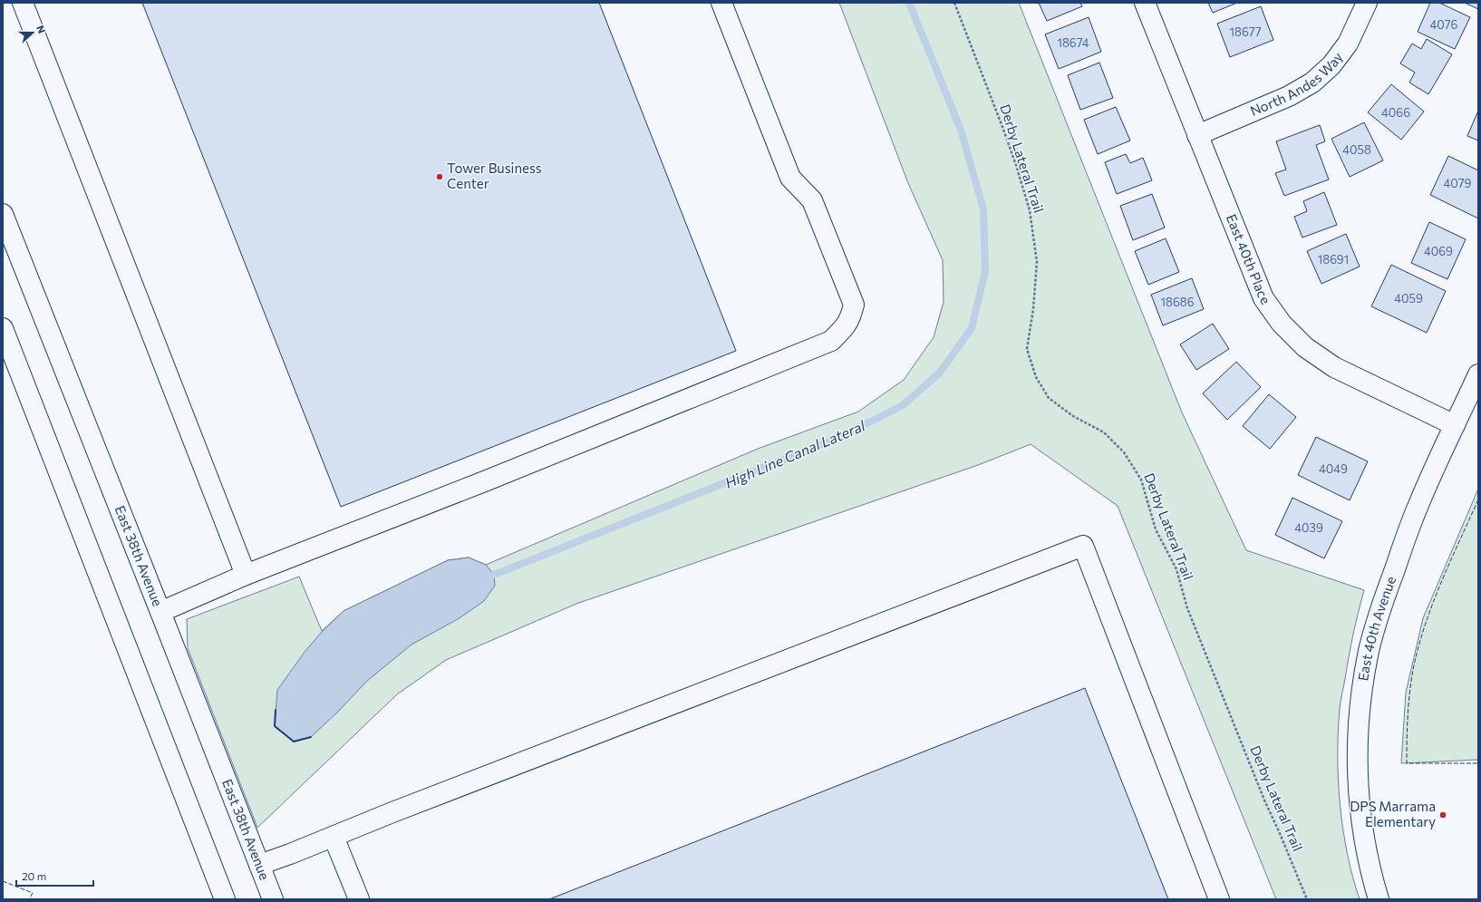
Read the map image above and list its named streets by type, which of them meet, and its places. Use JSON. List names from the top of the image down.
{
  "streets": {
    "main road": [
      "North Andes Way",
      "East 40th Place",
      "East 38th Avenue",
      "East 40th Avenue"
    ],
    "path": ["Derby Lateral Trail"]
  },
  "crossings": [
    ["North Andes Way", "East 40th Place"],
    ["East 40th Place", "East 40th Avenue"]
  ],
  "water": ["High Line Canal Lateral"],
  "places": ["Tower Business Center", "DPS Marrama Elementary"],
  "house_numbers": [
    "4076",
    "18677",
    "18674",
    "4066",
    "4058",
    "4079",
    "4069",
    "18691",
    "4059",
    "18686",
    "4049",
    "4039"
  ],
  "scale_bar": "20 m",
  "north": "right"
}
